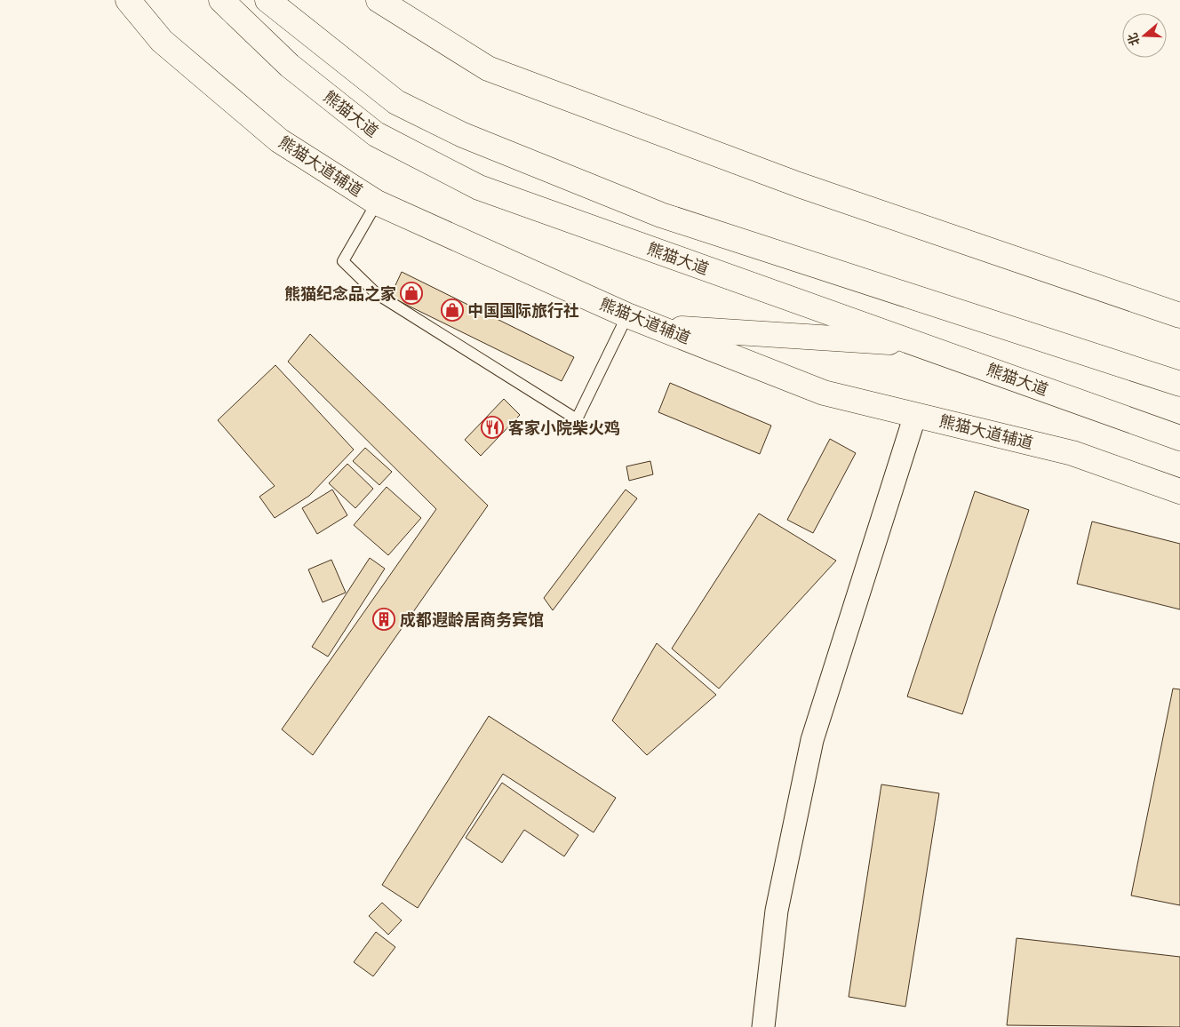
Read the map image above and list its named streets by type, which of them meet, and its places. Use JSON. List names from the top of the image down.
{
  "streets": {
    "main road": ["熊猫大道", "熊猫大道辅道"]
  },
  "places": {
    "shop": ["熊猫纪念品之家", "中国国际旅行社"],
    "restaurant": ["客家小院柴火鸡"],
    "building": ["成都遐龄居商务宾馆"]
  },
  "north": "left"
}
